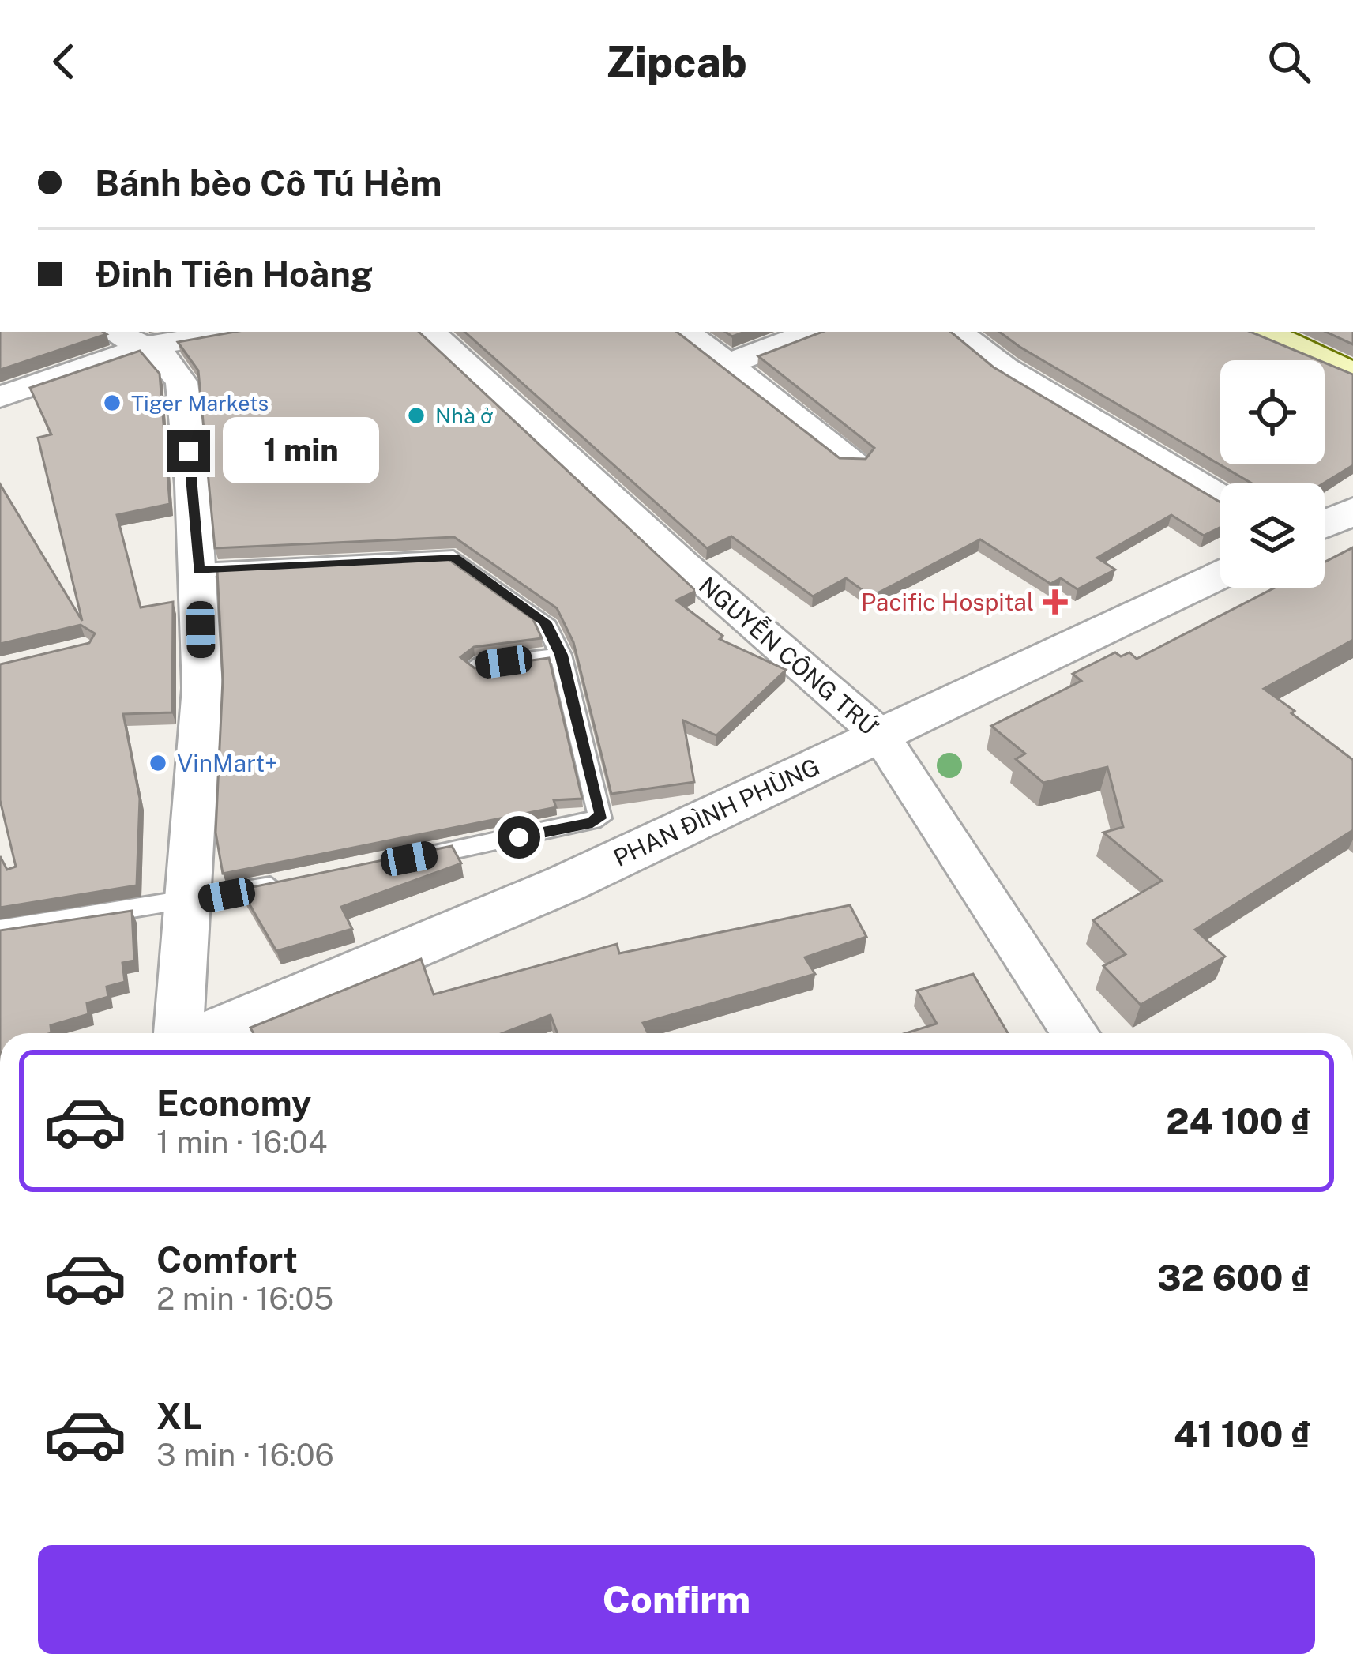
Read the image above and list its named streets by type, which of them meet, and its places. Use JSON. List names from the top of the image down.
{
  "streets": {
    "street": ["NGUYỄN CÔNG TRỨ", "PHAN ĐÌNH PHÙNG"]
  },
  "crossings": [
    ["NGUYỄN CÔNG TRỨ", "PHAN ĐÌNH PHÙNG"]
  ],
  "places": {
    "other": ["Tiger Markets", "Nhà ở", "VinMart+"],
    "health": ["Pacific Hospital"]
  },
  "page": {
    "header": "Zipcab",
    "banner": ["Bánh bèo Cô Tú Hẻm", "Đinh Tiên Hoàng"],
    "bubble": "1 min",
    "list": [
      {
        "name": "Economy",
        "note": "1 min · 16:04",
        "value": "24 100 ₫"
      },
      {
        "name": "Comfort",
        "note": "2 min · 16:05",
        "value": "32 600 ₫"
      },
      {
        "name": "XL",
        "note": "3 min · 16:06",
        "value": "41 100 ₫"
      }
    ],
    "buttons": "Confirm"
  }
}
